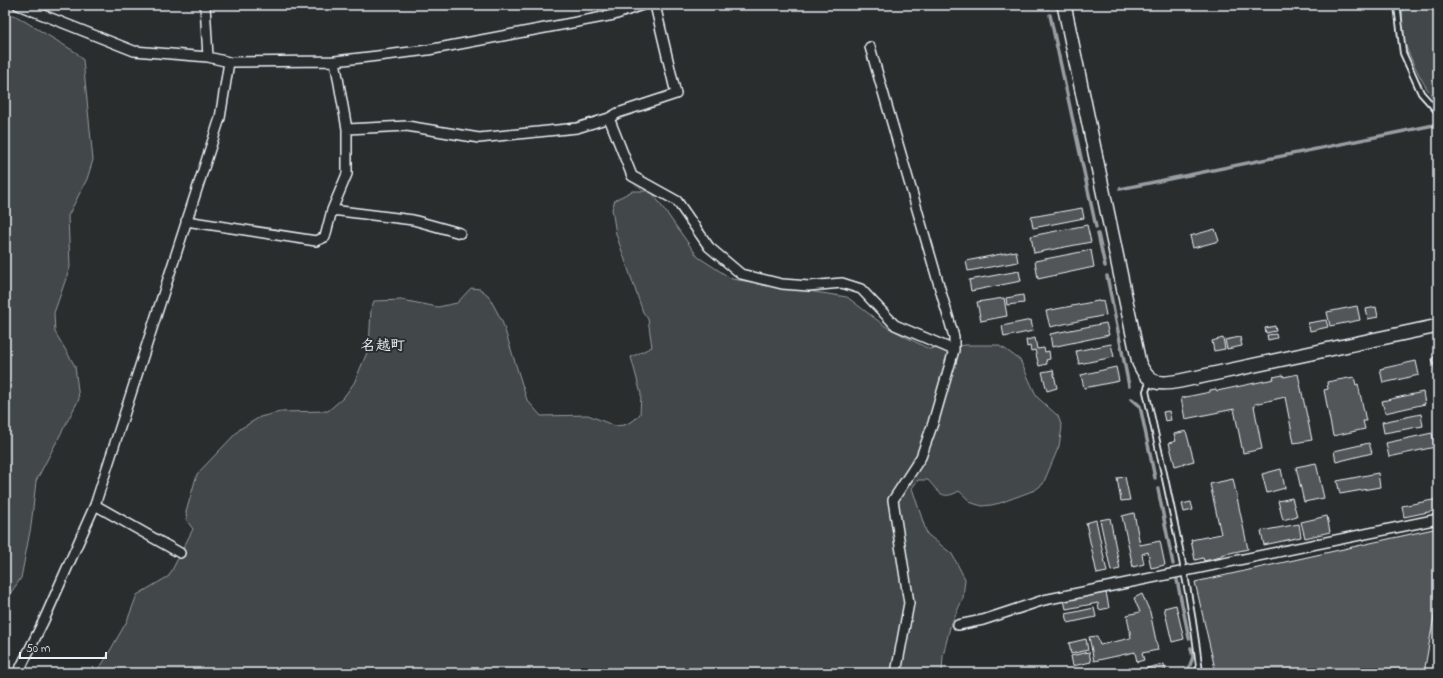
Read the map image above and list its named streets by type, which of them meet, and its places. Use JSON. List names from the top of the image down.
{
  "districts": ["名越町"],
  "scale_bar": "50 m"
}
